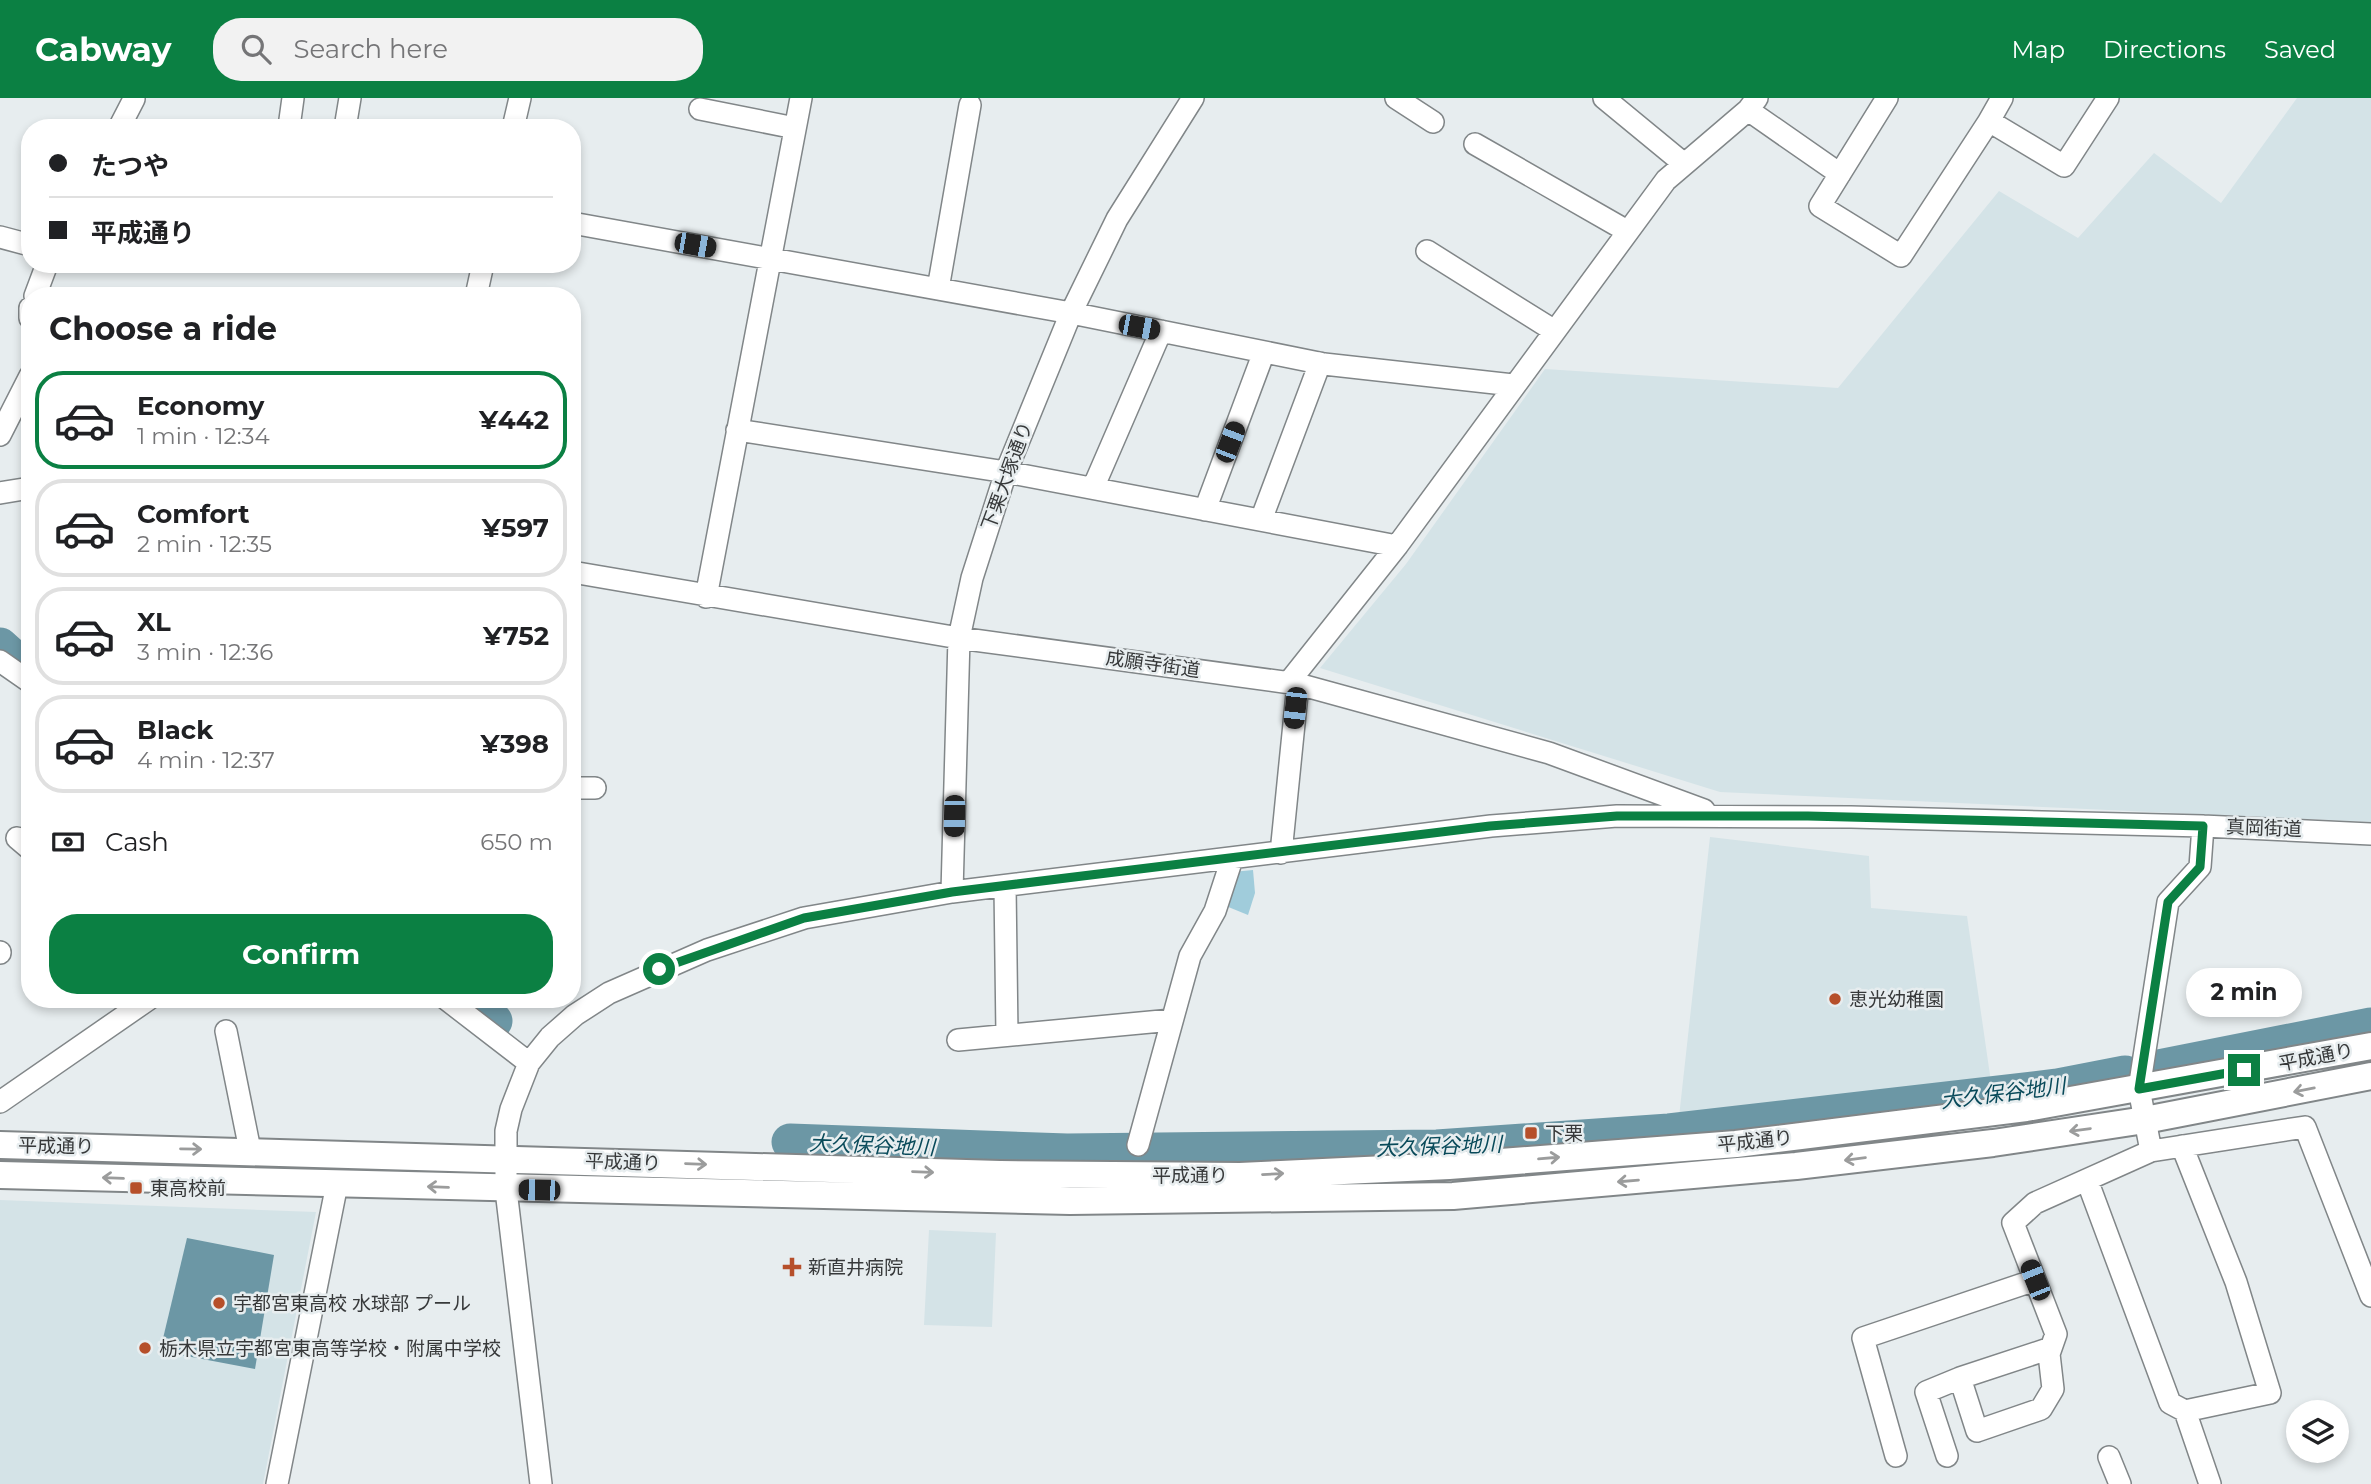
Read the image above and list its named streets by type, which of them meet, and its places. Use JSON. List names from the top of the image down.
{
  "streets": {
    "main road": ["平成通り"],
    "street": ["下栗大塚通り", "成願寺街道", "真岡街道"]
  },
  "crossings": [
    ["下栗大塚通り", "成願寺街道"],
    ["下栗大塚通り", "真岡街道"],
    ["成願寺街道", "真岡街道"],
    ["真岡街道", "平成通り"]
  ],
  "water": ["大久保谷地川"],
  "places": {
    "other": ["恵光幼稚園", "宇都宮東高校 水球部 プール", "栃木県立宇都宮東高等学校・附属中学校"],
    "transit": ["下栗", "東高校前"],
    "health": ["新直井病院"]
  },
  "page": {
    "header": "Cabway",
    "search": "Search here",
    "nav": ["Map", "Directions", "Saved"],
    "banner": ["たつや", "平成通り"],
    "heading": "Choose a ride",
    "list": [
      {
        "name": "Economy",
        "note": "1 min · 12:34",
        "value": "¥442"
      },
      {
        "name": "Comfort",
        "note": "2 min · 12:35",
        "value": "¥597"
      },
      {
        "name": "XL",
        "note": "3 min · 12:36",
        "value": "¥752"
      },
      {
        "name": "Black",
        "note": "4 min · 12:37",
        "value": "¥398"
      }
    ],
    "pay": ["Cash", "650 m"],
    "buttons": "Confirm",
    "bubble": "2 min"
  }
}
